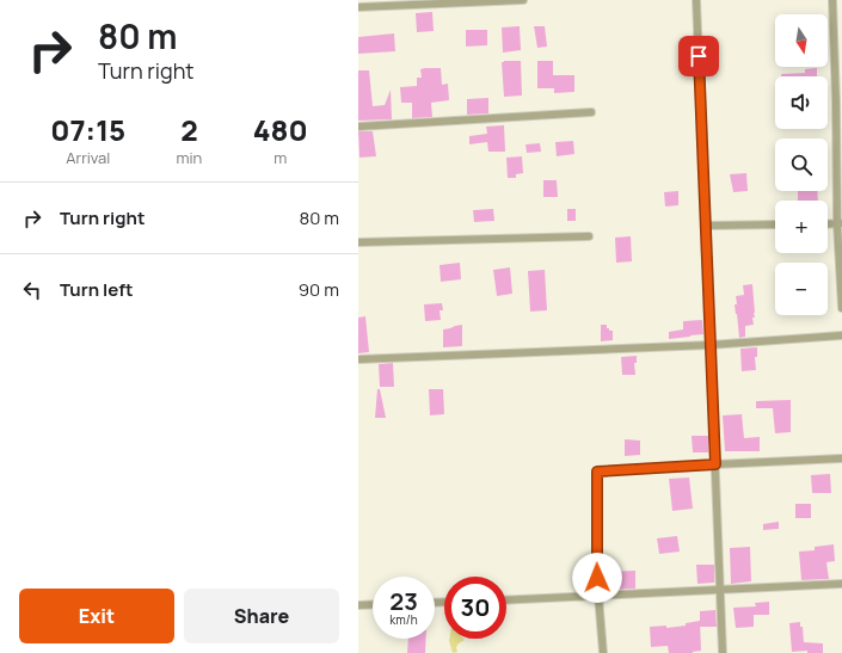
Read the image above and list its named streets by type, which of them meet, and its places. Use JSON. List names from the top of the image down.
{
  "north": "bottom",
  "page": {
    "turn": ["80 m", "Turn right"],
    "map_buttons": ["+", "−"],
    "eta": [
      "07:15",
      "Arrival",
      "2",
      "min",
      "480",
      "m"
    ],
    "list": [
      {
        "name": "Turn right",
        "value": "80 m"
      },
      {
        "name": "Turn left",
        "value": "90 m"
      }
    ],
    "speed": "23 km/h",
    "limit": "30",
    "buttons": ["Exit", "Share"]
  }
}
